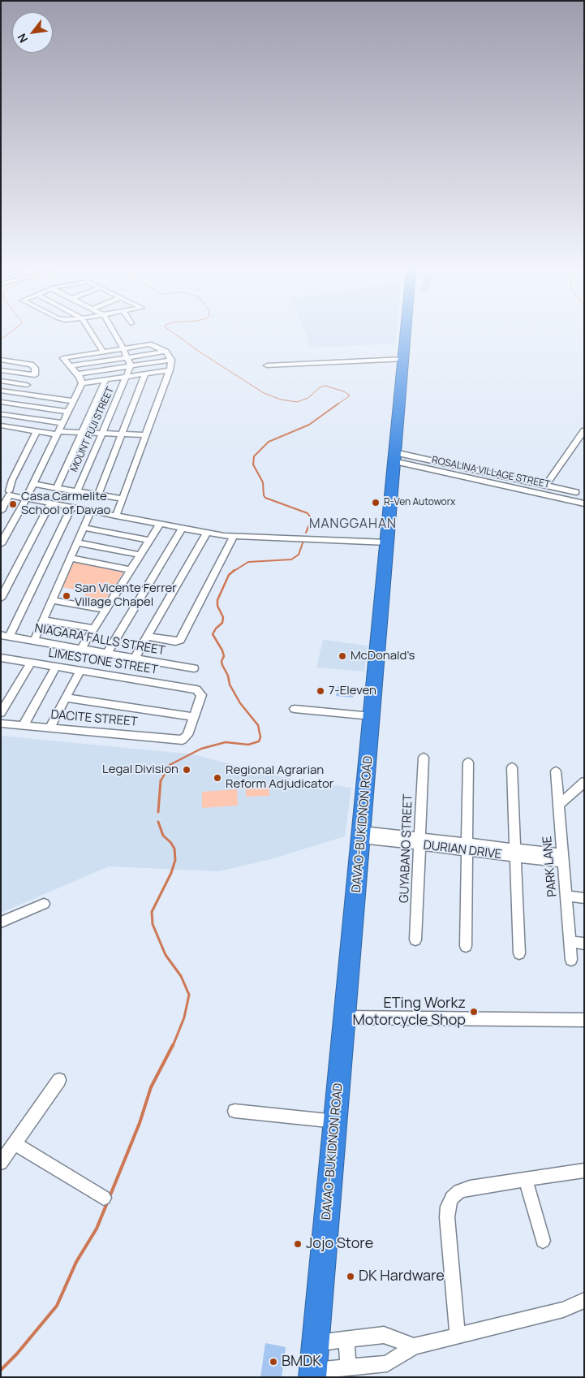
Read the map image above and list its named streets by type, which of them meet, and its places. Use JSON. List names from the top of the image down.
{
  "streets": {
    "highway": ["DAVAO-BUKIDNON ROAD"],
    "street": [
      "MOUNT FUJI STREET",
      "ROSALINA VILLAGE STREET",
      "NIAGARA FALLS STREET",
      "LIMESTONE STREET",
      "DACITE STREET",
      "GUYABANO STREET",
      "DURIAN DRIVE",
      "PARK LANE"
    ]
  },
  "crossings": [
    ["ROSALINA VILLAGE STREET", "DAVAO-BUKIDNON ROAD"],
    ["LIMESTONE STREET", "DACITE STREET"],
    ["DAVAO-BUKIDNON ROAD", "DURIAN DRIVE"],
    ["GUYABANO STREET", "DURIAN DRIVE"],
    ["DURIAN DRIVE", "PARK LANE"]
  ],
  "districts": ["MANGGAHAN"],
  "places": [
    "R-Ven Autoworx",
    "Casa Carmelite School of Davao",
    "San Vicente Ferrer Village Chapel",
    "McDonald's",
    "7-Eleven",
    "Legal Division",
    "Regional Agrarian Reform Adjudicator",
    "ETing Workz Motorcycle Shop",
    "Jojo Store",
    "DK Hardware",
    "BMDK"
  ],
  "north": "bottom left"
}
